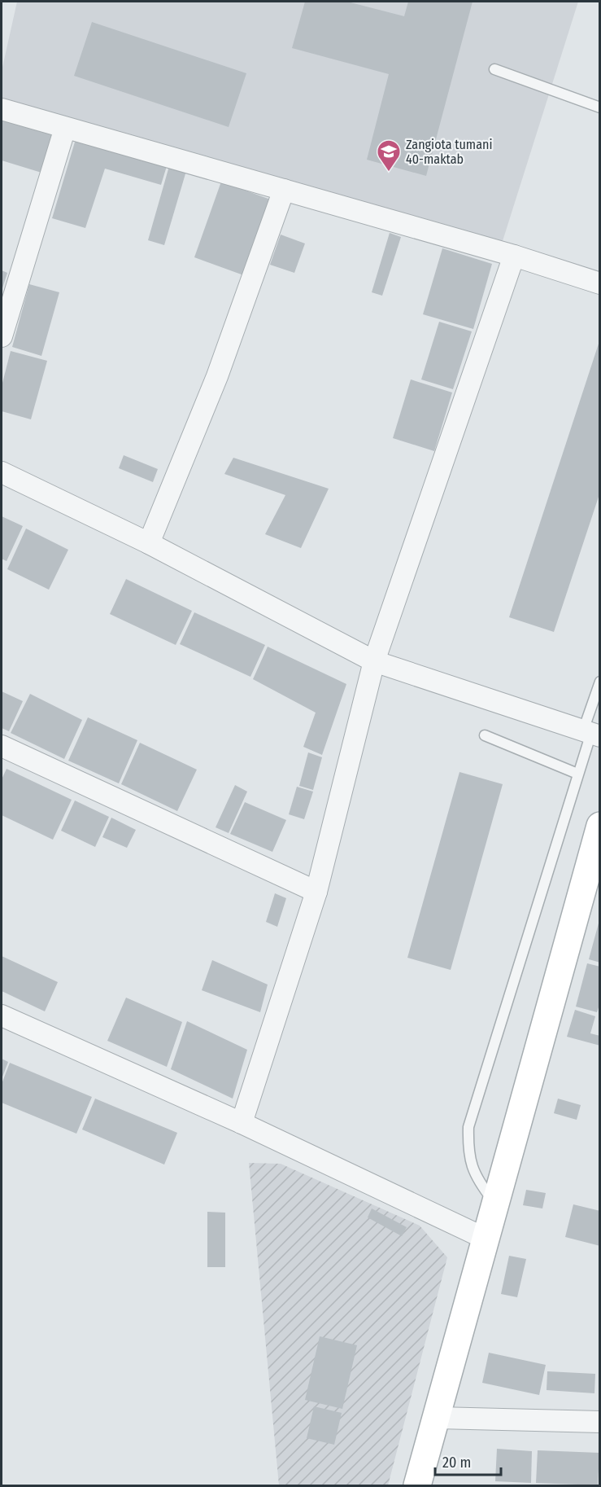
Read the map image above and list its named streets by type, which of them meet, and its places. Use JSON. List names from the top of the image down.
{
  "places": {
    "school or university": ["Zangiota tumani 40-maktab"]
  },
  "scale_bar": "20 m"
}
